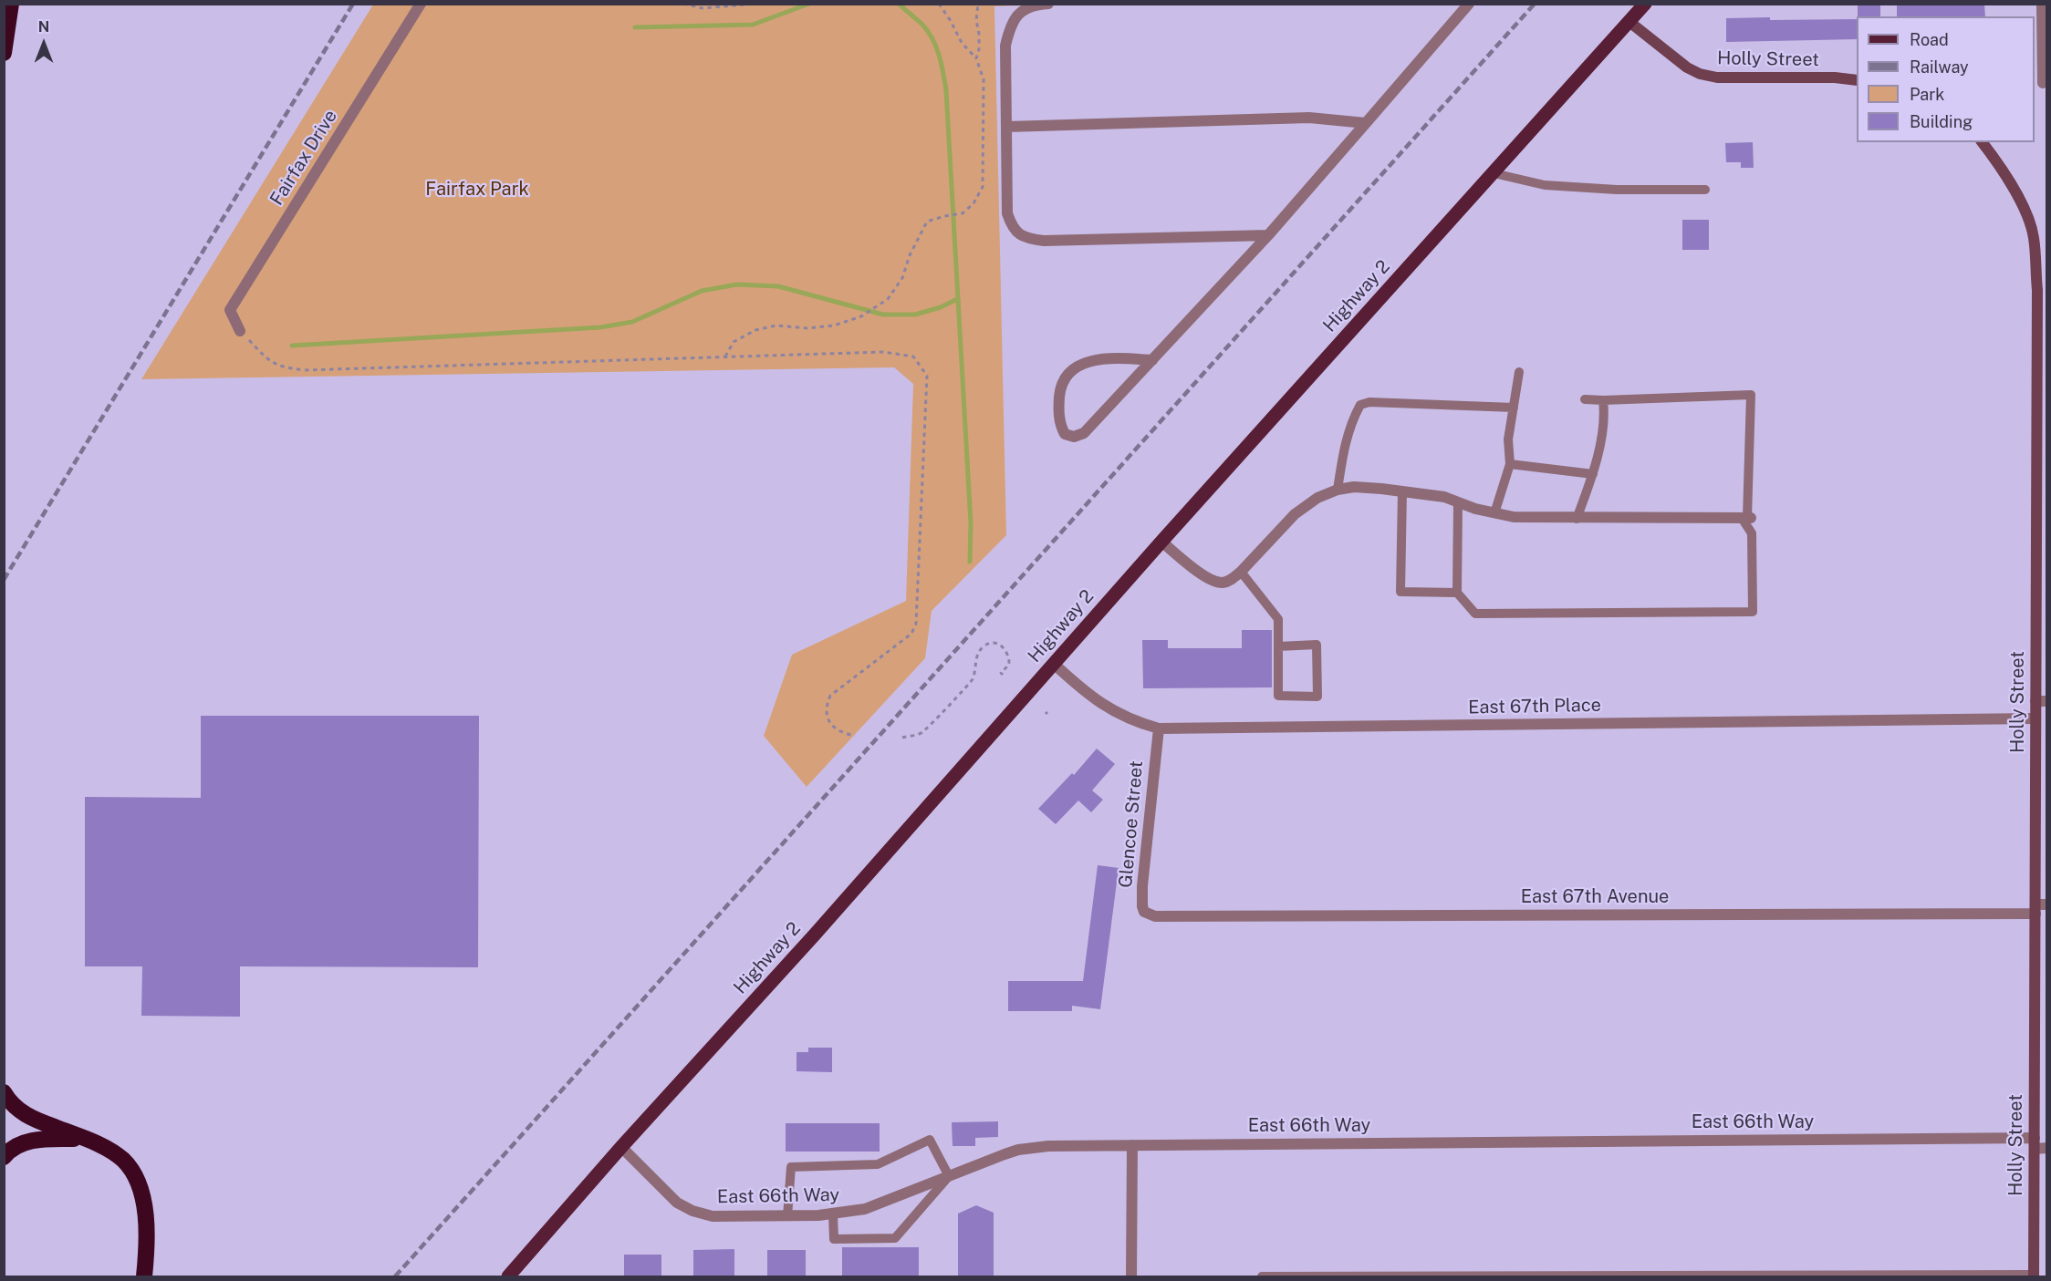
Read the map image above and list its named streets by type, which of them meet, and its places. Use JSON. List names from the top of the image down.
{
  "streets": {
    "main road": ["Highway 2"],
    "street": [
      "Holly Street",
      "Fairfax Drive",
      "East 67th Place",
      "Glencoe Street",
      "East 67th Avenue",
      "East 66th Way"
    ]
  },
  "crossings": [
    ["Holly Street", "Highway 2"],
    ["Holly Street", "East 67th Place"],
    ["Holly Street", "East 67th Avenue"],
    ["Holly Street", "East 66th Way"],
    ["Highway 2", "East 67th Place"],
    ["Highway 2", "East 66th Way"],
    ["East 67th Place", "Glencoe Street"],
    ["Glencoe Street", "East 67th Avenue"]
  ],
  "parks": ["Fairfax Park"],
  "legend": [
    "Road",
    "Railway",
    "Park",
    "Building"
  ],
  "north": "top"
}
